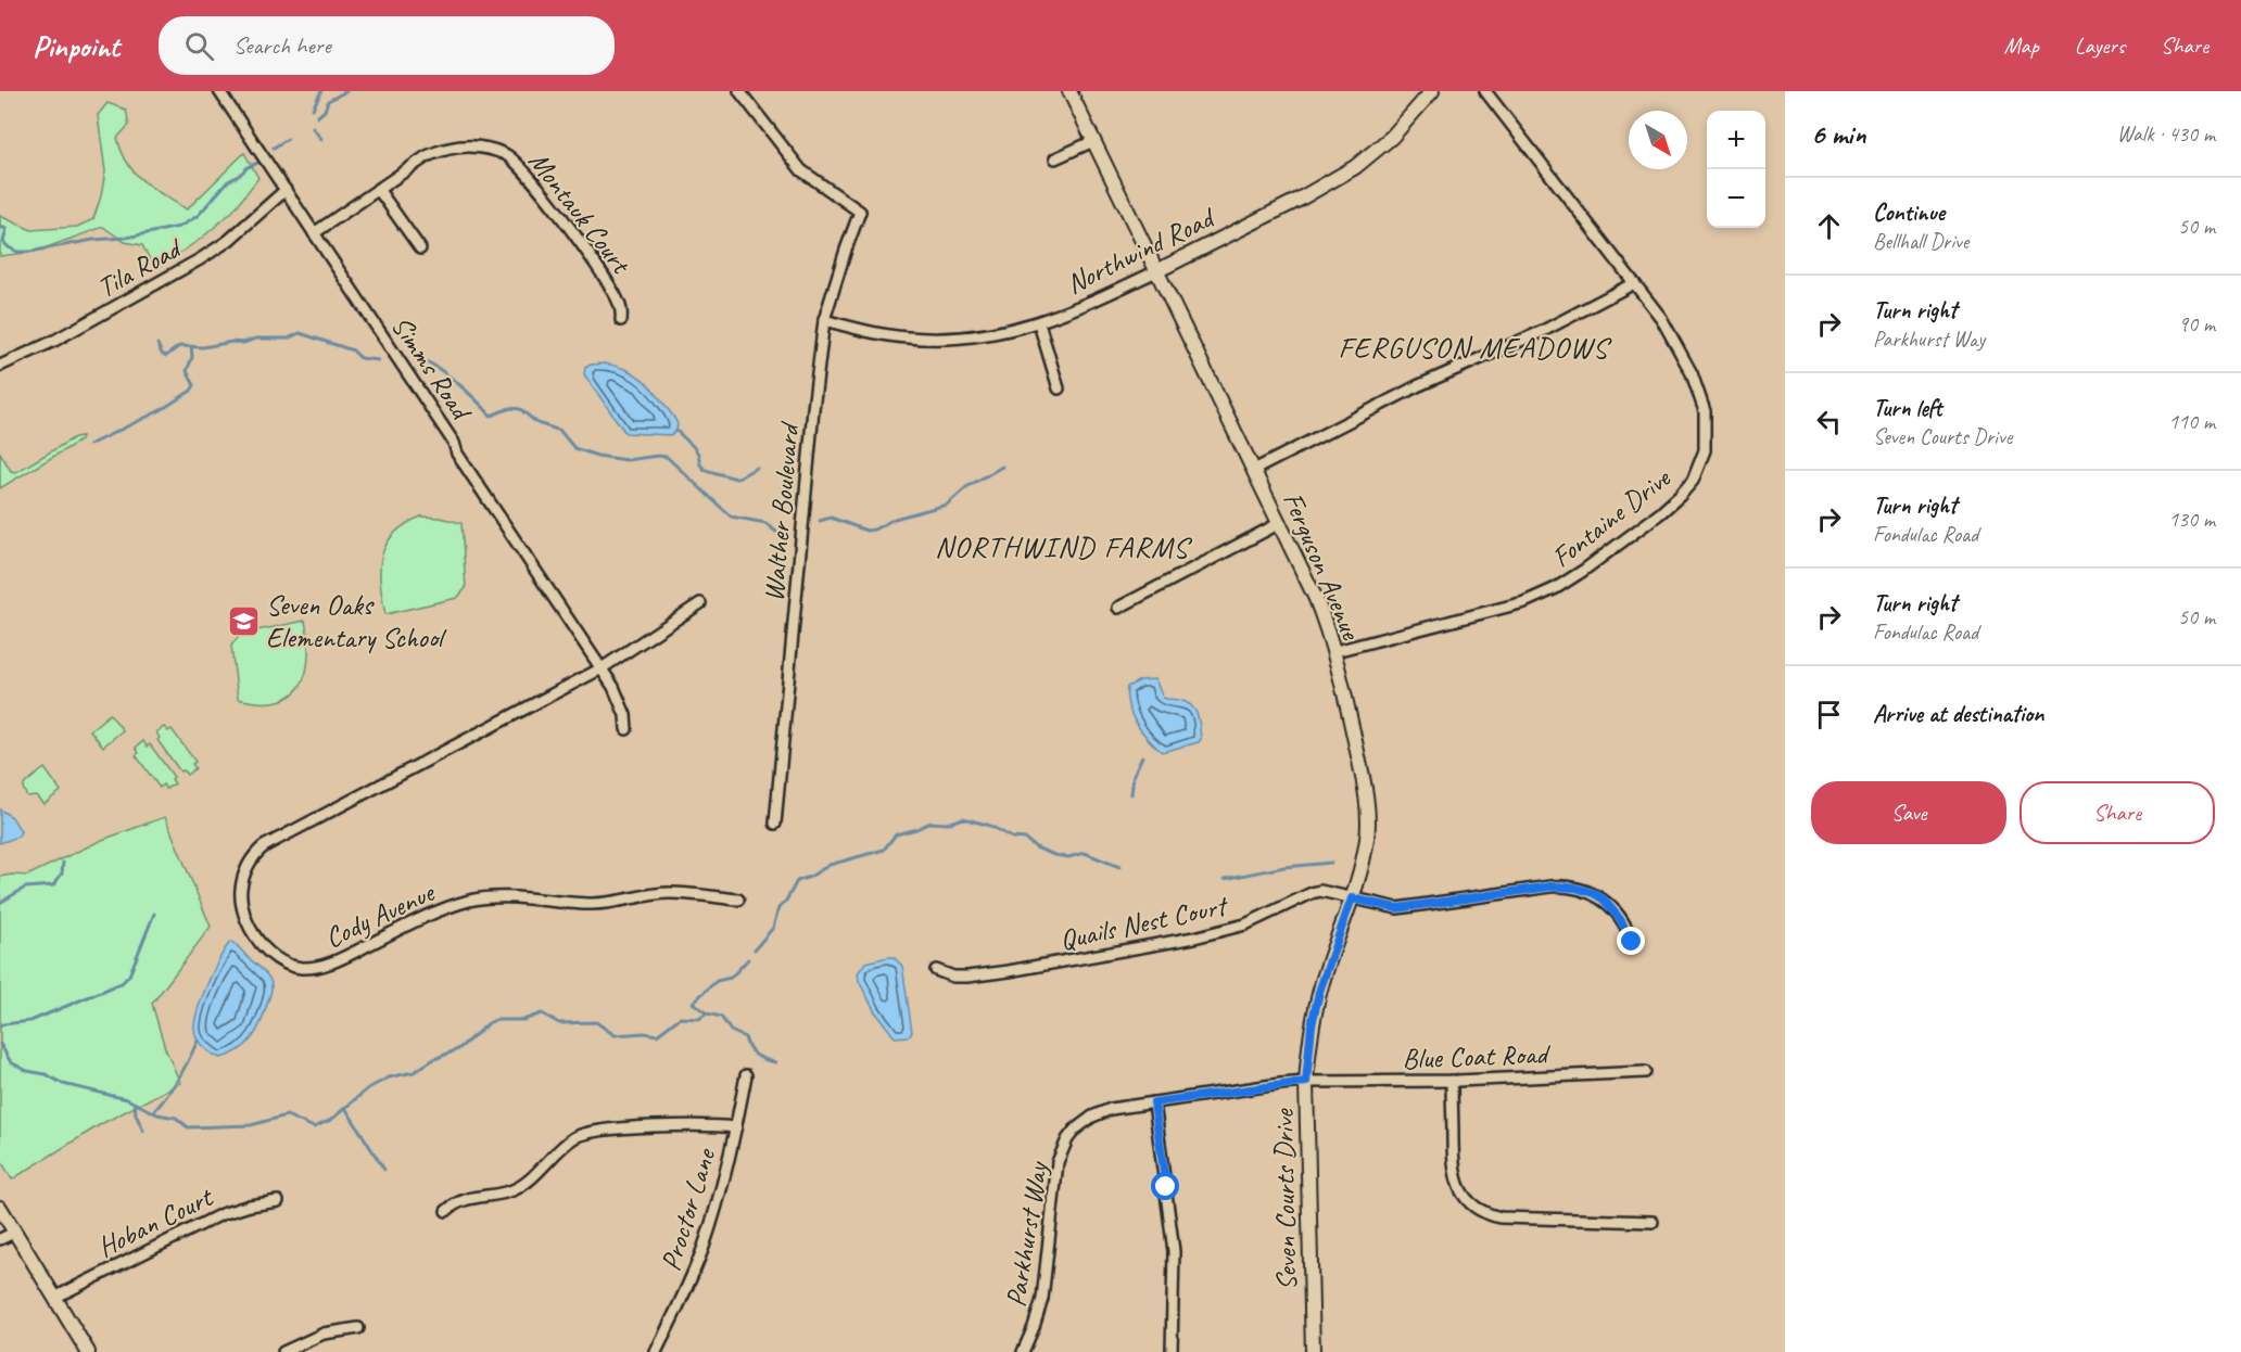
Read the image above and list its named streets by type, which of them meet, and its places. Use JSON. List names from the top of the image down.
{
  "streets": {
    "street": [
      "Montauk Court",
      "Northwind Road",
      "Tila Road",
      "Simms Road",
      "Walther Boulevard",
      "Fontaine Drive",
      "Ferguson Avenue",
      "Cody Avenue",
      "Quails Nest Court",
      "Blue Coat Road",
      "Seven Courts Drive",
      "Proctor Lane",
      "Hoban Court",
      "Parkhurst Way"
    ]
  },
  "crossings": [
    ["Montauk Court", "Simms Road"],
    ["Northwind Road", "Walther Boulevard"],
    ["Northwind Road", "Ferguson Avenue"],
    ["Tila Road", "Simms Road"],
    ["Simms Road", "Cody Avenue"],
    ["Fontaine Drive", "Ferguson Avenue"],
    ["Ferguson Avenue", "Quails Nest Court"],
    ["Ferguson Avenue", "Seven Courts Drive"],
    ["Quails Nest Court", "Seven Courts Drive"],
    ["Blue Coat Road", "Seven Courts Drive"],
    ["Blue Coat Road", "Parkhurst Way"],
    ["Seven Courts Drive", "Parkhurst Way"]
  ],
  "districts": ["FERGUSON MEADOWS", "NORTHWIND FARMS"],
  "places": {
    "school or university": ["Seven Oaks Elementary School"]
  },
  "north": "bottom right",
  "page": {
    "header": "Pinpoint",
    "search": "Search here",
    "nav": ["Map", "Layers", "Share"],
    "heading": ["6 min", "Walk · 430 m"],
    "map_buttons": ["+", "−"],
    "list": [
      ["Continue", "Bellhall Drive", "50 m"],
      ["Turn right", "Parkhurst Way", "90 m"],
      ["Turn left", "Seven Courts Drive", "110 m"],
      ["Turn right", "Fondulac Road", "130 m"],
      ["Turn right", "Fondulac Road", "50 m"],
      "Arrive at destination"
    ],
    "buttons": ["Save", "Share"]
  }
}
